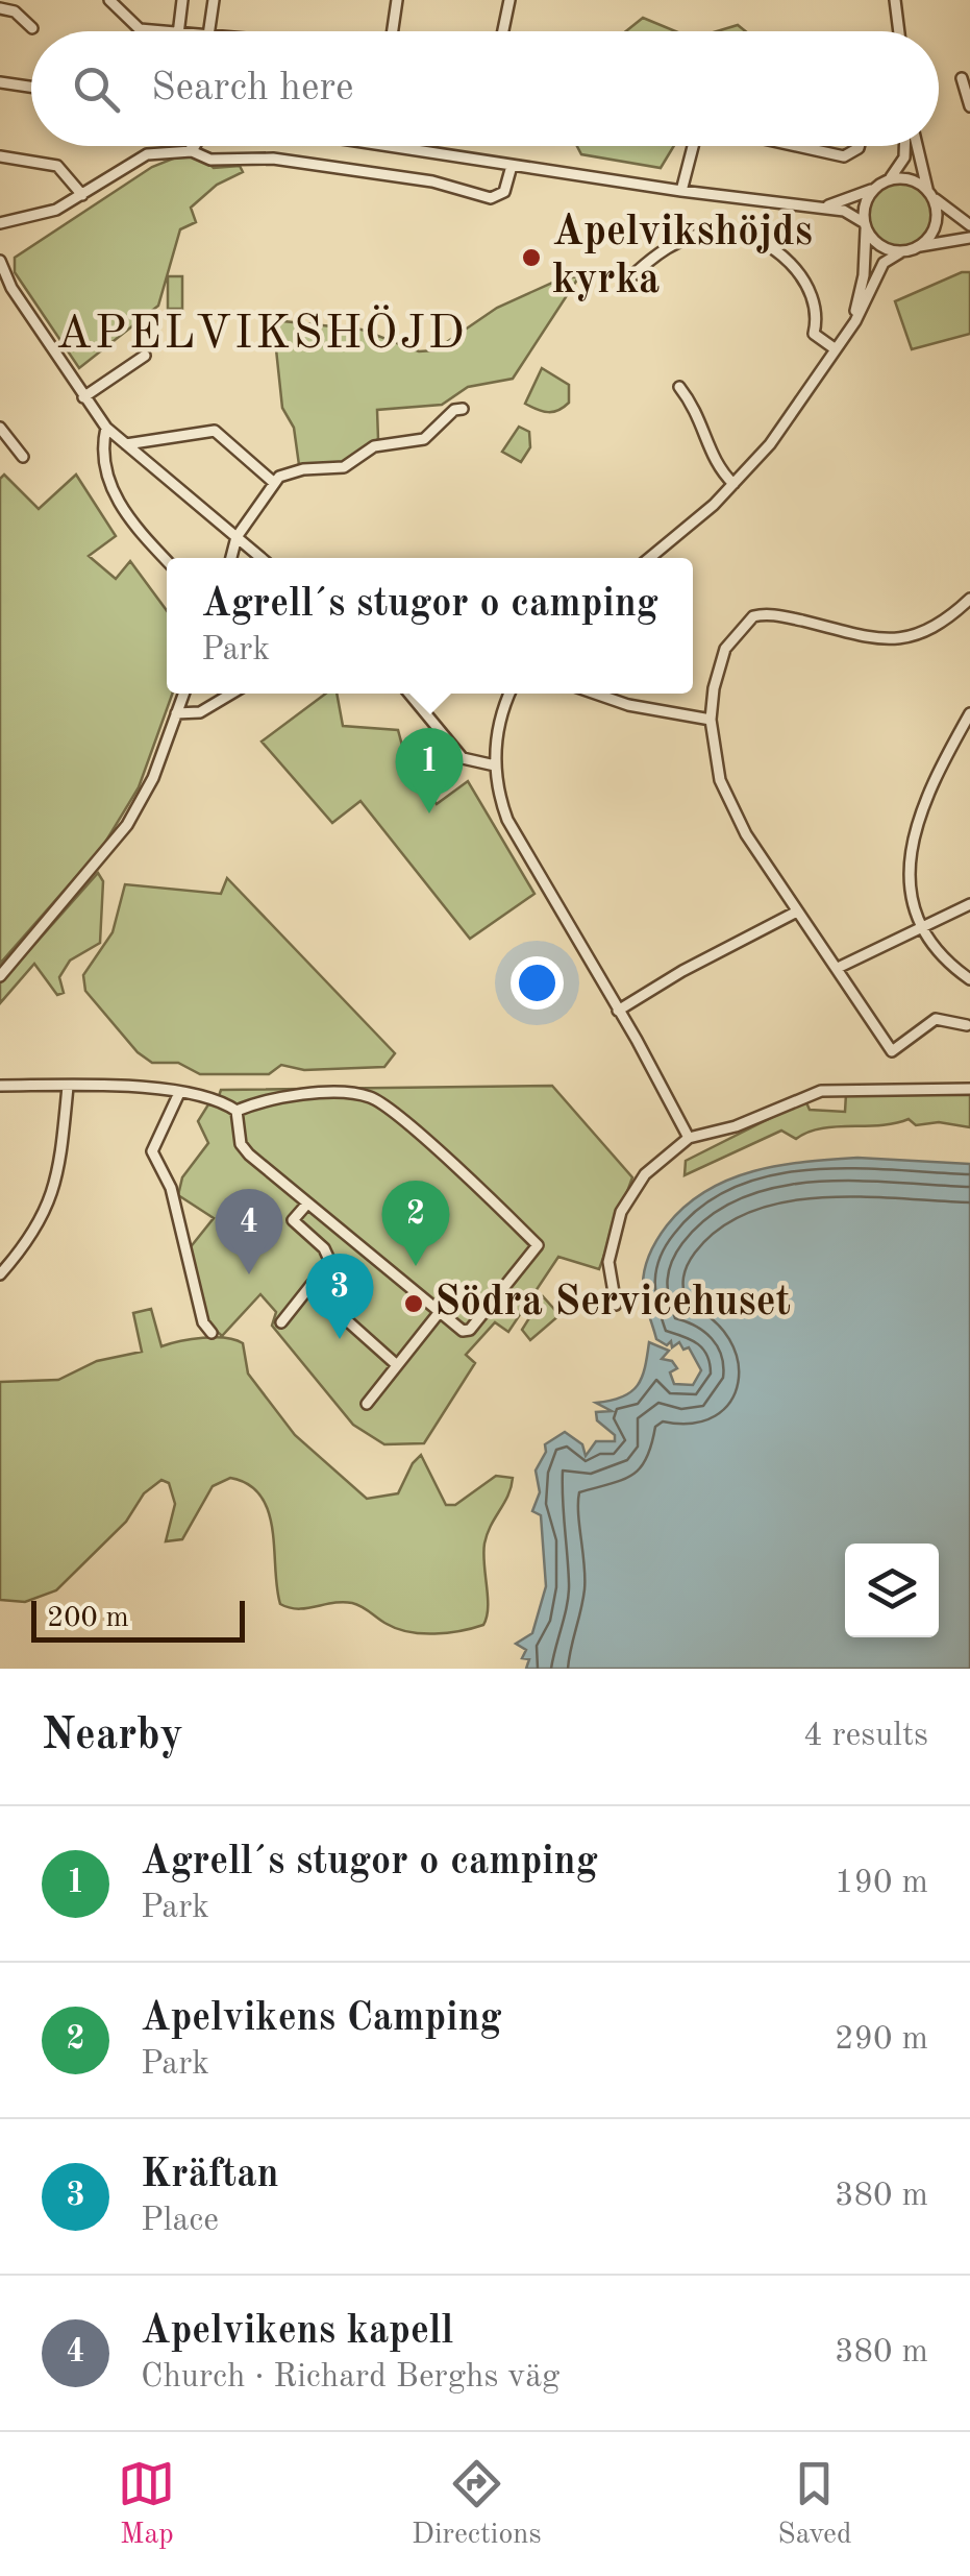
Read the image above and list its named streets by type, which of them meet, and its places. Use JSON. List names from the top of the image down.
{
  "districts": ["APELVIKSHÖJD"],
  "places": ["Apelvikshöjds kyrka", "Södra Servicehuset"],
  "scale_bar": "200 m",
  "page": {
    "search": "Search here",
    "popup": ["Agrell´s stugor o camping", "Park"],
    "pins": [
      "1",
      "2",
      "4",
      "3"
    ],
    "scale": "200 m",
    "heading": ["Nearby", "4 results"],
    "list": [
      {
        "mark": "1",
        "name": "Agrell´s stugor o camping",
        "note": "Park",
        "value": "190 m"
      },
      {
        "mark": "2",
        "name": "Apelvikens Camping",
        "note": "Park",
        "value": "290 m"
      },
      {
        "mark": "3",
        "name": "Kräftan",
        "note": "Place",
        "value": "380 m"
      },
      {
        "mark": "4",
        "name": "Apelvikens kapell",
        "note": "Church · Richard Berghs väg",
        "value": "380 m"
      }
    ],
    "nav": ["Map", "Directions", "Saved"]
  }
}
